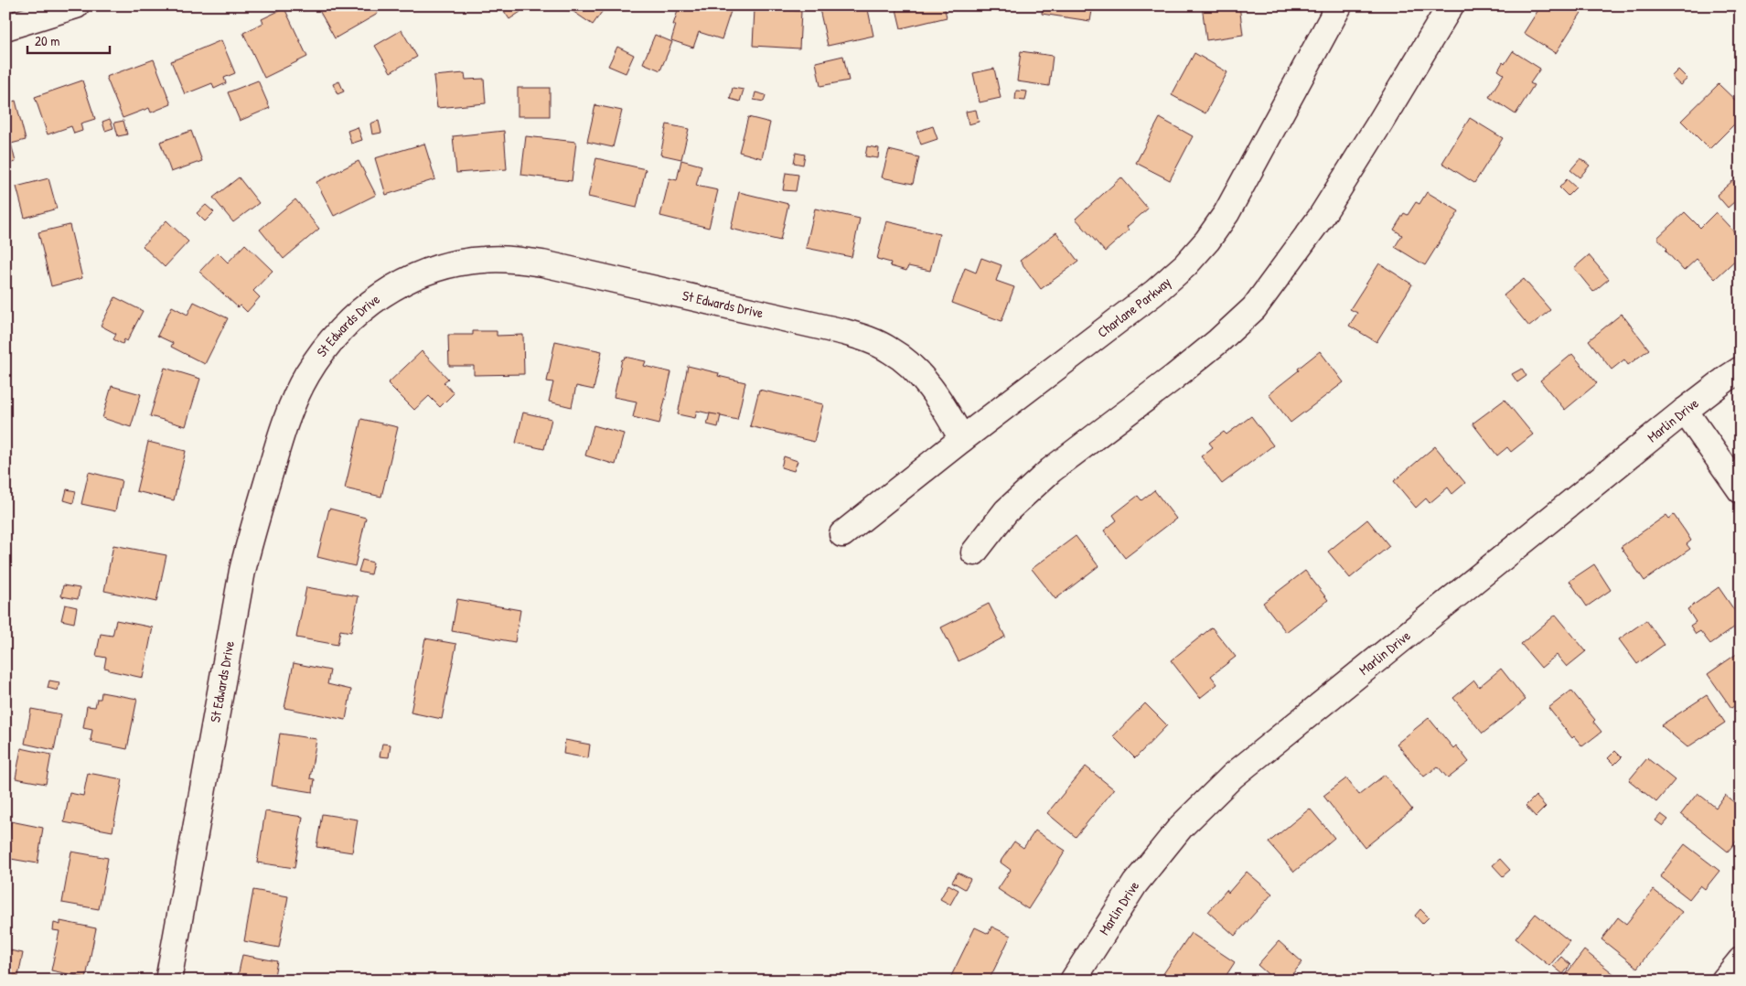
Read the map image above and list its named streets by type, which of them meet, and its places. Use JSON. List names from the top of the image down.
{
  "streets": {
    "street": ["St Edwards Drive", "Charlane Parkway", "Marlin Drive"]
  },
  "crossings": [
    ["St Edwards Drive", "Charlane Parkway"]
  ],
  "scale_bar": "20 m"
}
